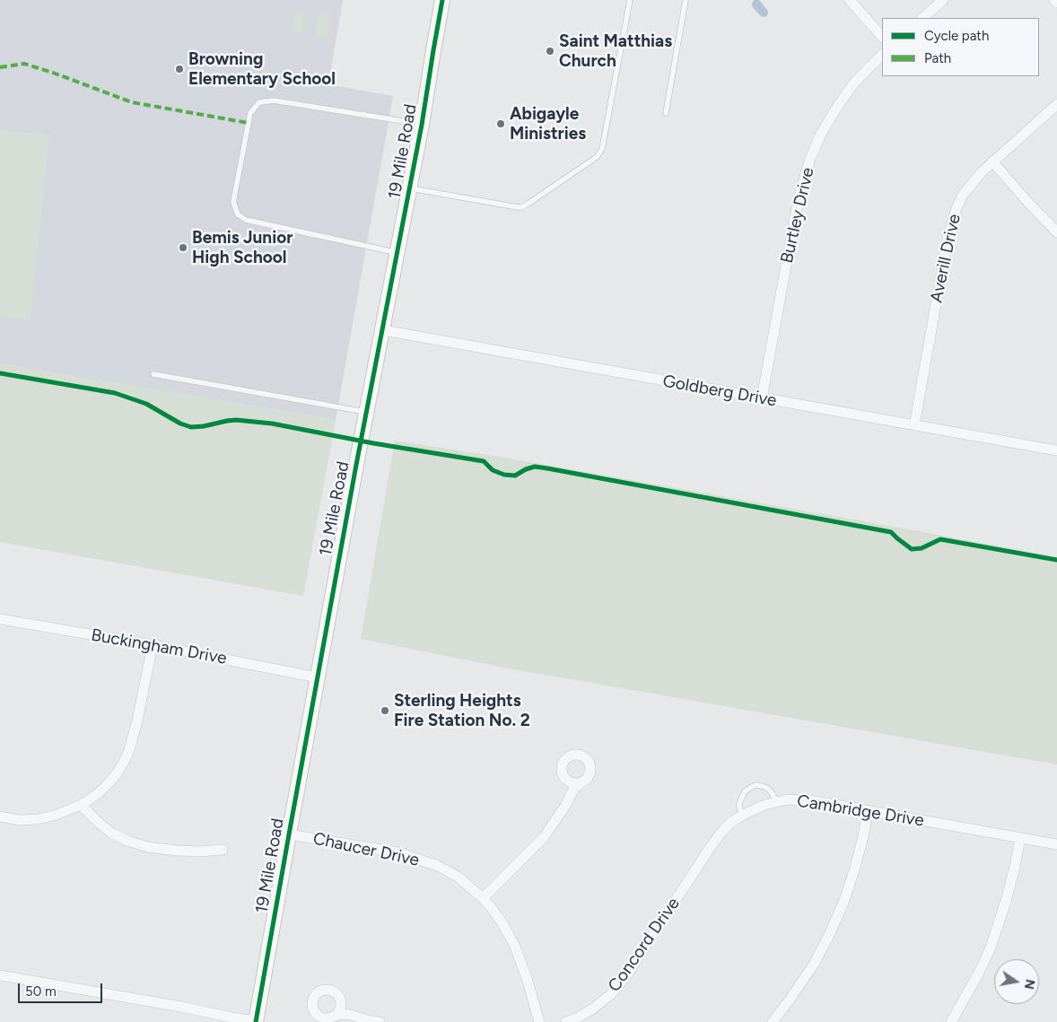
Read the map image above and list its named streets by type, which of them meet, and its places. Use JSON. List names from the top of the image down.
{
  "streets": {
    "street": [
      "19 Mile Road",
      "Burtley Drive",
      "Averill Drive",
      "Goldberg Drive",
      "Buckingham Drive",
      "Cambridge Drive",
      "Chaucer Drive",
      "Concord Drive"
    ]
  },
  "crossings": [
    ["19 Mile Road", "Goldberg Drive"],
    ["19 Mile Road", "Buckingham Drive"],
    ["19 Mile Road", "Chaucer Drive"],
    ["Burtley Drive", "Goldberg Drive"],
    ["Averill Drive", "Goldberg Drive"],
    ["Cambridge Drive", "Concord Drive"]
  ],
  "places": [
    "Saint Matthias Church",
    "Browning Elementary School",
    "Abigayle Ministries",
    "Bemis Junior High School",
    "Sterling Heights Fire Station No. 2"
  ],
  "legend": ["Cycle path", "Path"],
  "scale_bar": "50 m",
  "north": "right"
}
